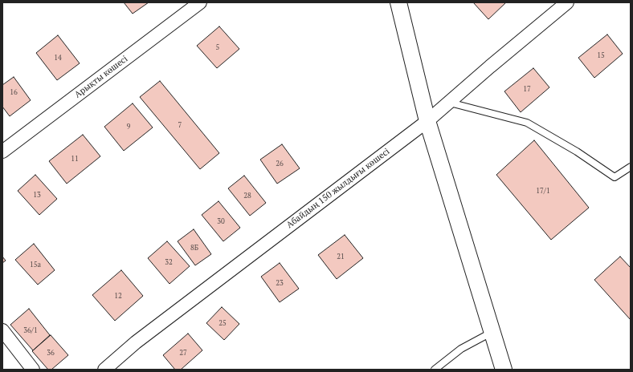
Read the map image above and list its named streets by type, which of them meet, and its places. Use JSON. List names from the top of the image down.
{
  "streets": {
    "street": ["Арықты көшесі", "Абайдың 150 жылдығы көшесі"]
  },
  "house_numbers": [
    "5",
    "15",
    "14",
    "17",
    "16",
    "7",
    "9",
    "11",
    "26",
    "17/1",
    "13",
    "28",
    "30",
    "8Б",
    "21",
    "32",
    "15а",
    "23",
    "12",
    "25",
    "36/1",
    "36",
    "27"
  ]
}
